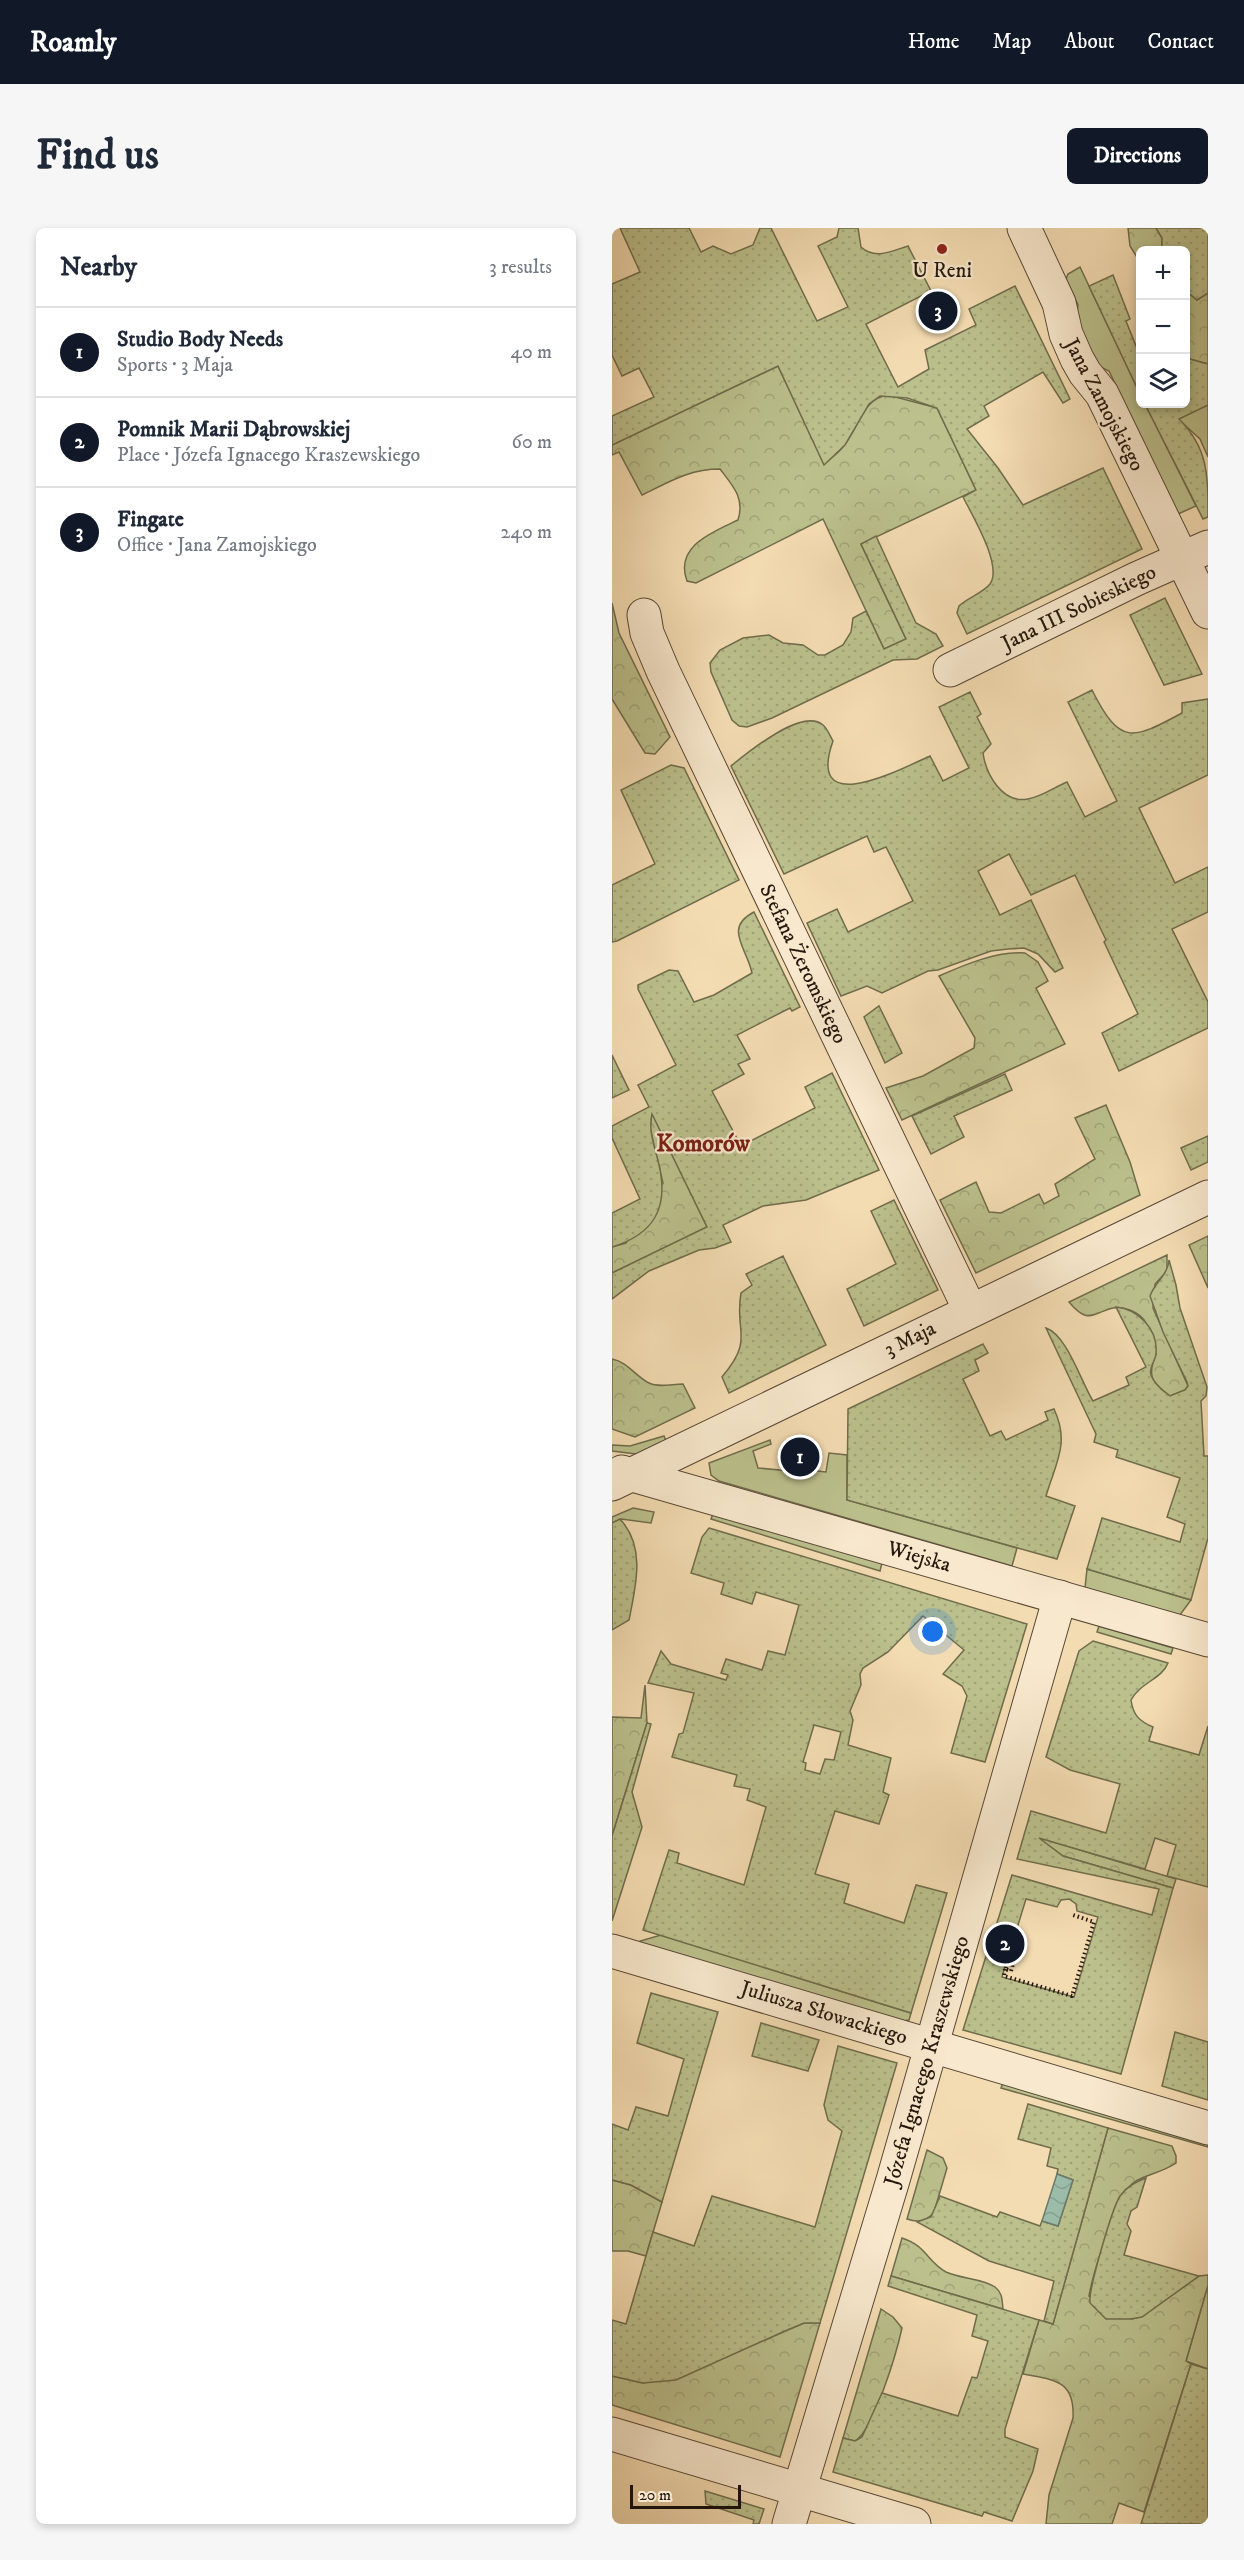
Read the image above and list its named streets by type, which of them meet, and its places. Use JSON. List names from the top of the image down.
{
  "streets": {
    "street": [
      "Jana Zamojskiego",
      "Jana III Sobieskiego",
      "Stefana Żeromskiego",
      "3 Maja",
      "Wiejska",
      "Juliusza Słowackiego",
      "Józefa Ignacego Kraszewskiego"
    ]
  },
  "crossings": [
    ["Jana Zamojskiego", "Jana III Sobieskiego"],
    ["Stefana Żeromskiego", "3 Maja"],
    ["3 Maja", "Wiejska"],
    ["Wiejska", "Józefa Ignacego Kraszewskiego"],
    ["Juliusza Słowackiego", "Józefa Ignacego Kraszewskiego"]
  ],
  "districts": ["Komorów"],
  "places": ["U Reni"],
  "scale_bar": "20 m",
  "page": {
    "header": "Roamly",
    "nav": [
      "Home",
      "Map",
      "About",
      "Contact"
    ],
    "buttons": "Directions",
    "title": "Find us",
    "heading": ["Nearby", "3 results"],
    "map_buttons": ["+", "−"],
    "pins": ["3", "1", "2"],
    "list": [
      {
        "mark": "1",
        "name": "Studio Body Needs",
        "note": "Sports · 3 Maja",
        "value": "40 m"
      },
      {
        "mark": "2",
        "name": "Pomnik Marii Dąbrowskiej",
        "note": "Place · Józefa Ignacego Kraszewskiego",
        "value": "60 m"
      },
      {
        "mark": "3",
        "name": "Fingate",
        "note": "Office · Jana Zamojskiego",
        "value": "240 m"
      }
    ],
    "scale": "20 m"
  }
}
